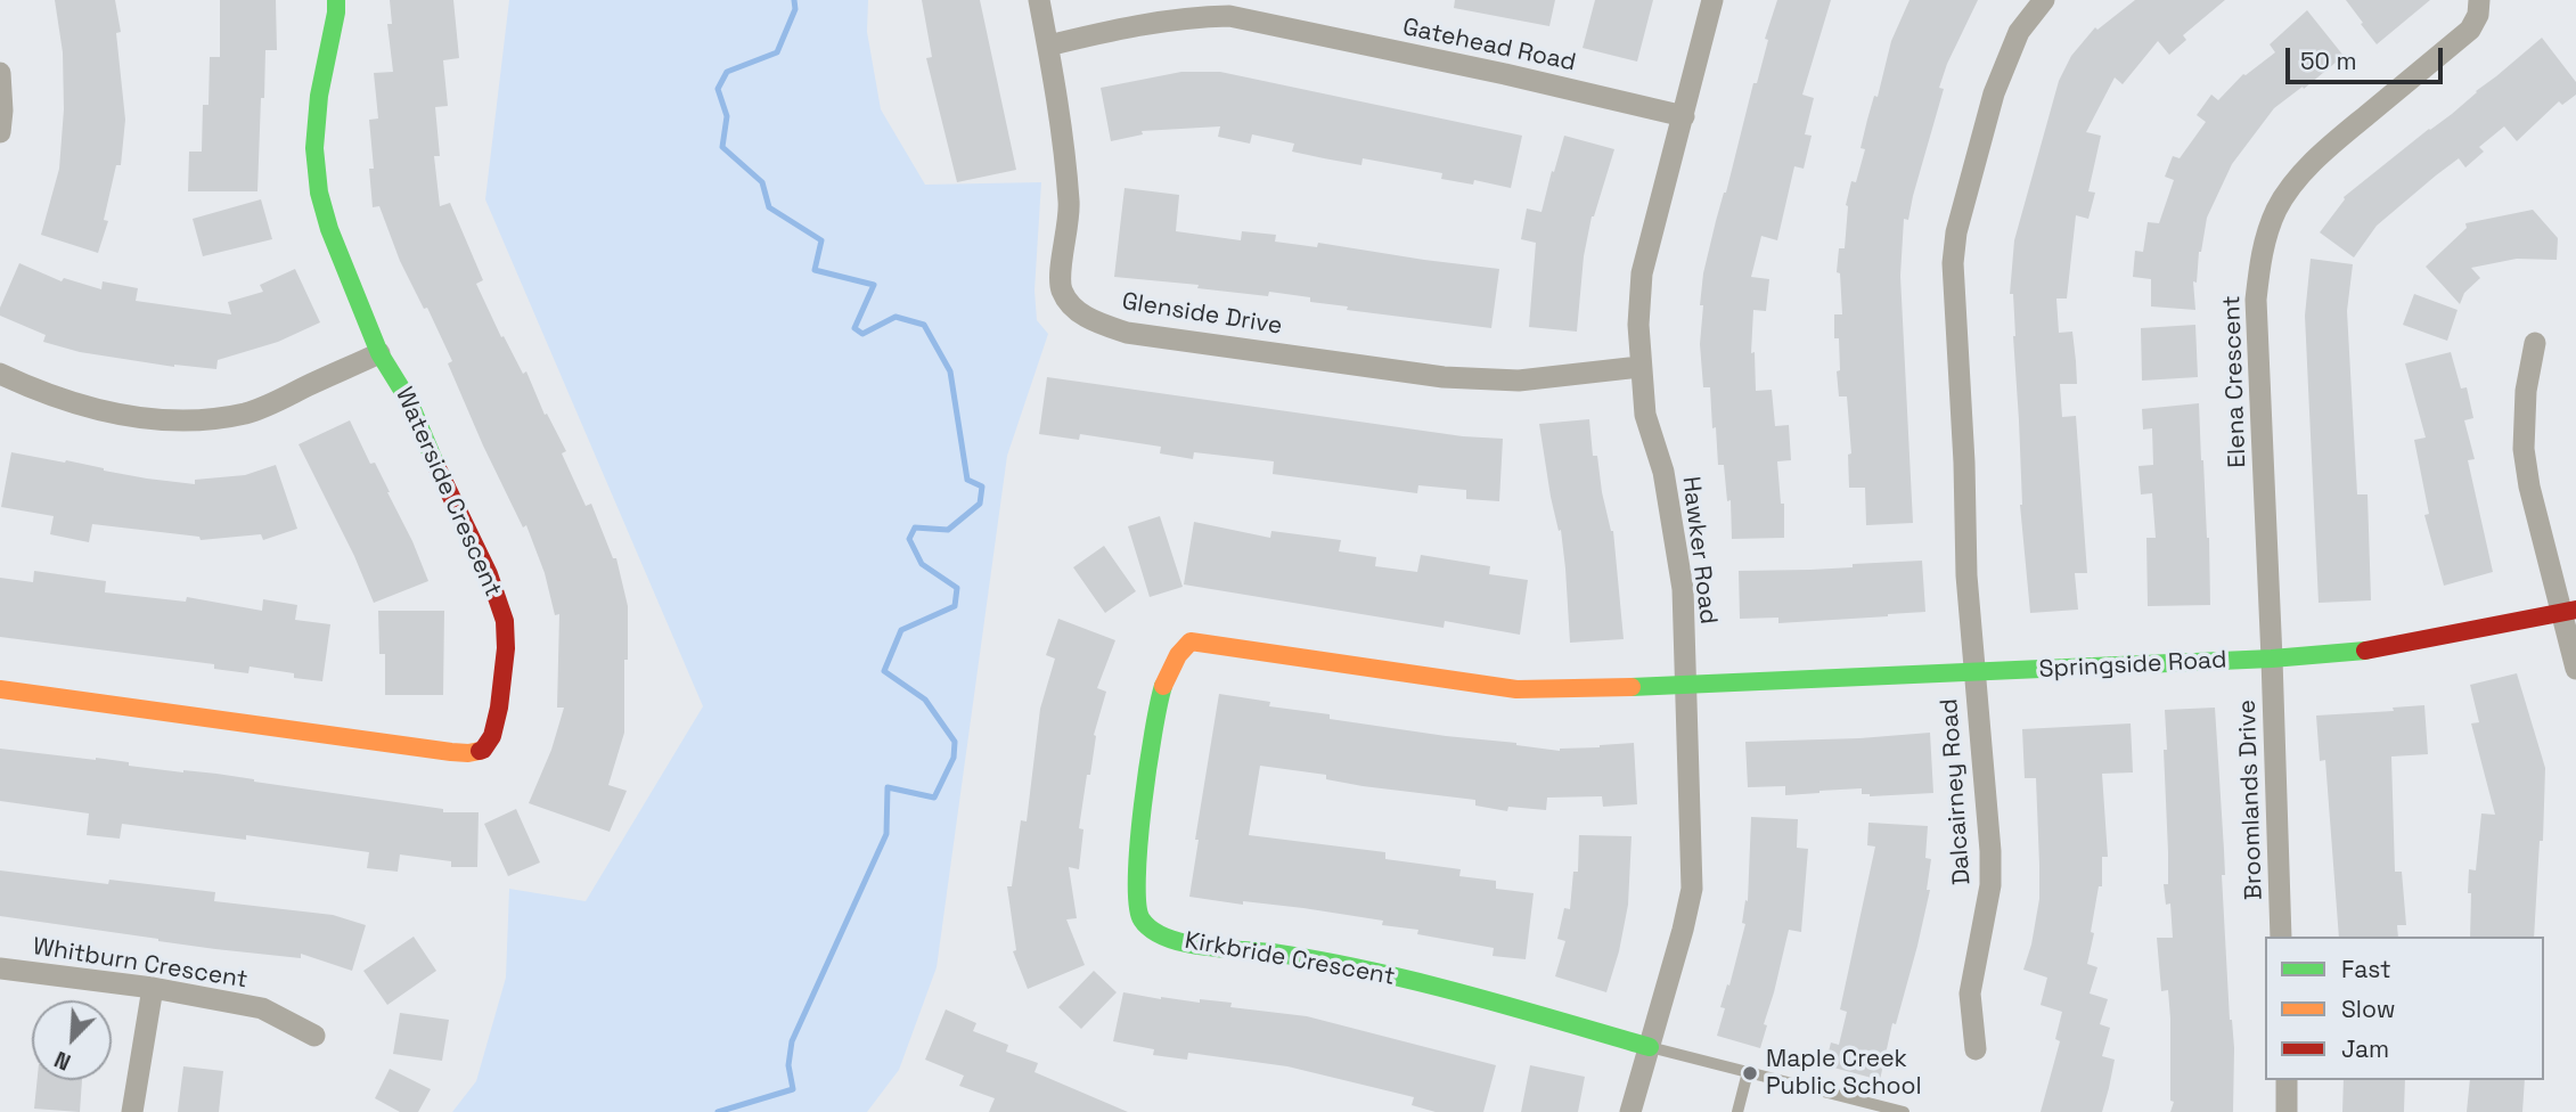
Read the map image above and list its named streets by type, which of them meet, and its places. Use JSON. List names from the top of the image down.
{
  "streets": {
    "street": [
      "Gatehead Road",
      "Glenside Drive",
      "Elena Crescent",
      "Waterside Crescent",
      "Hawker Road",
      "Springside Road",
      "Dalcairney Road",
      "Broomlands Drive",
      "Kirkbride Crescent",
      "Whitburn Crescent"
    ]
  },
  "crossings": [
    ["Gatehead Road", "Glenside Drive"],
    ["Gatehead Road", "Hawker Road"],
    ["Glenside Drive", "Hawker Road"],
    ["Elena Crescent", "Springside Road"],
    ["Elena Crescent", "Broomlands Drive"],
    ["Hawker Road", "Springside Road"],
    ["Hawker Road", "Kirkbride Crescent"],
    ["Springside Road", "Dalcairney Road"],
    ["Springside Road", "Broomlands Drive"],
    ["Springside Road", "Kirkbride Crescent"]
  ],
  "places": ["Maple Creek Public School"],
  "legend": ["Fast", "Slow", "Jam"],
  "scale_bar": "50 m",
  "north": "bottom left"
}
